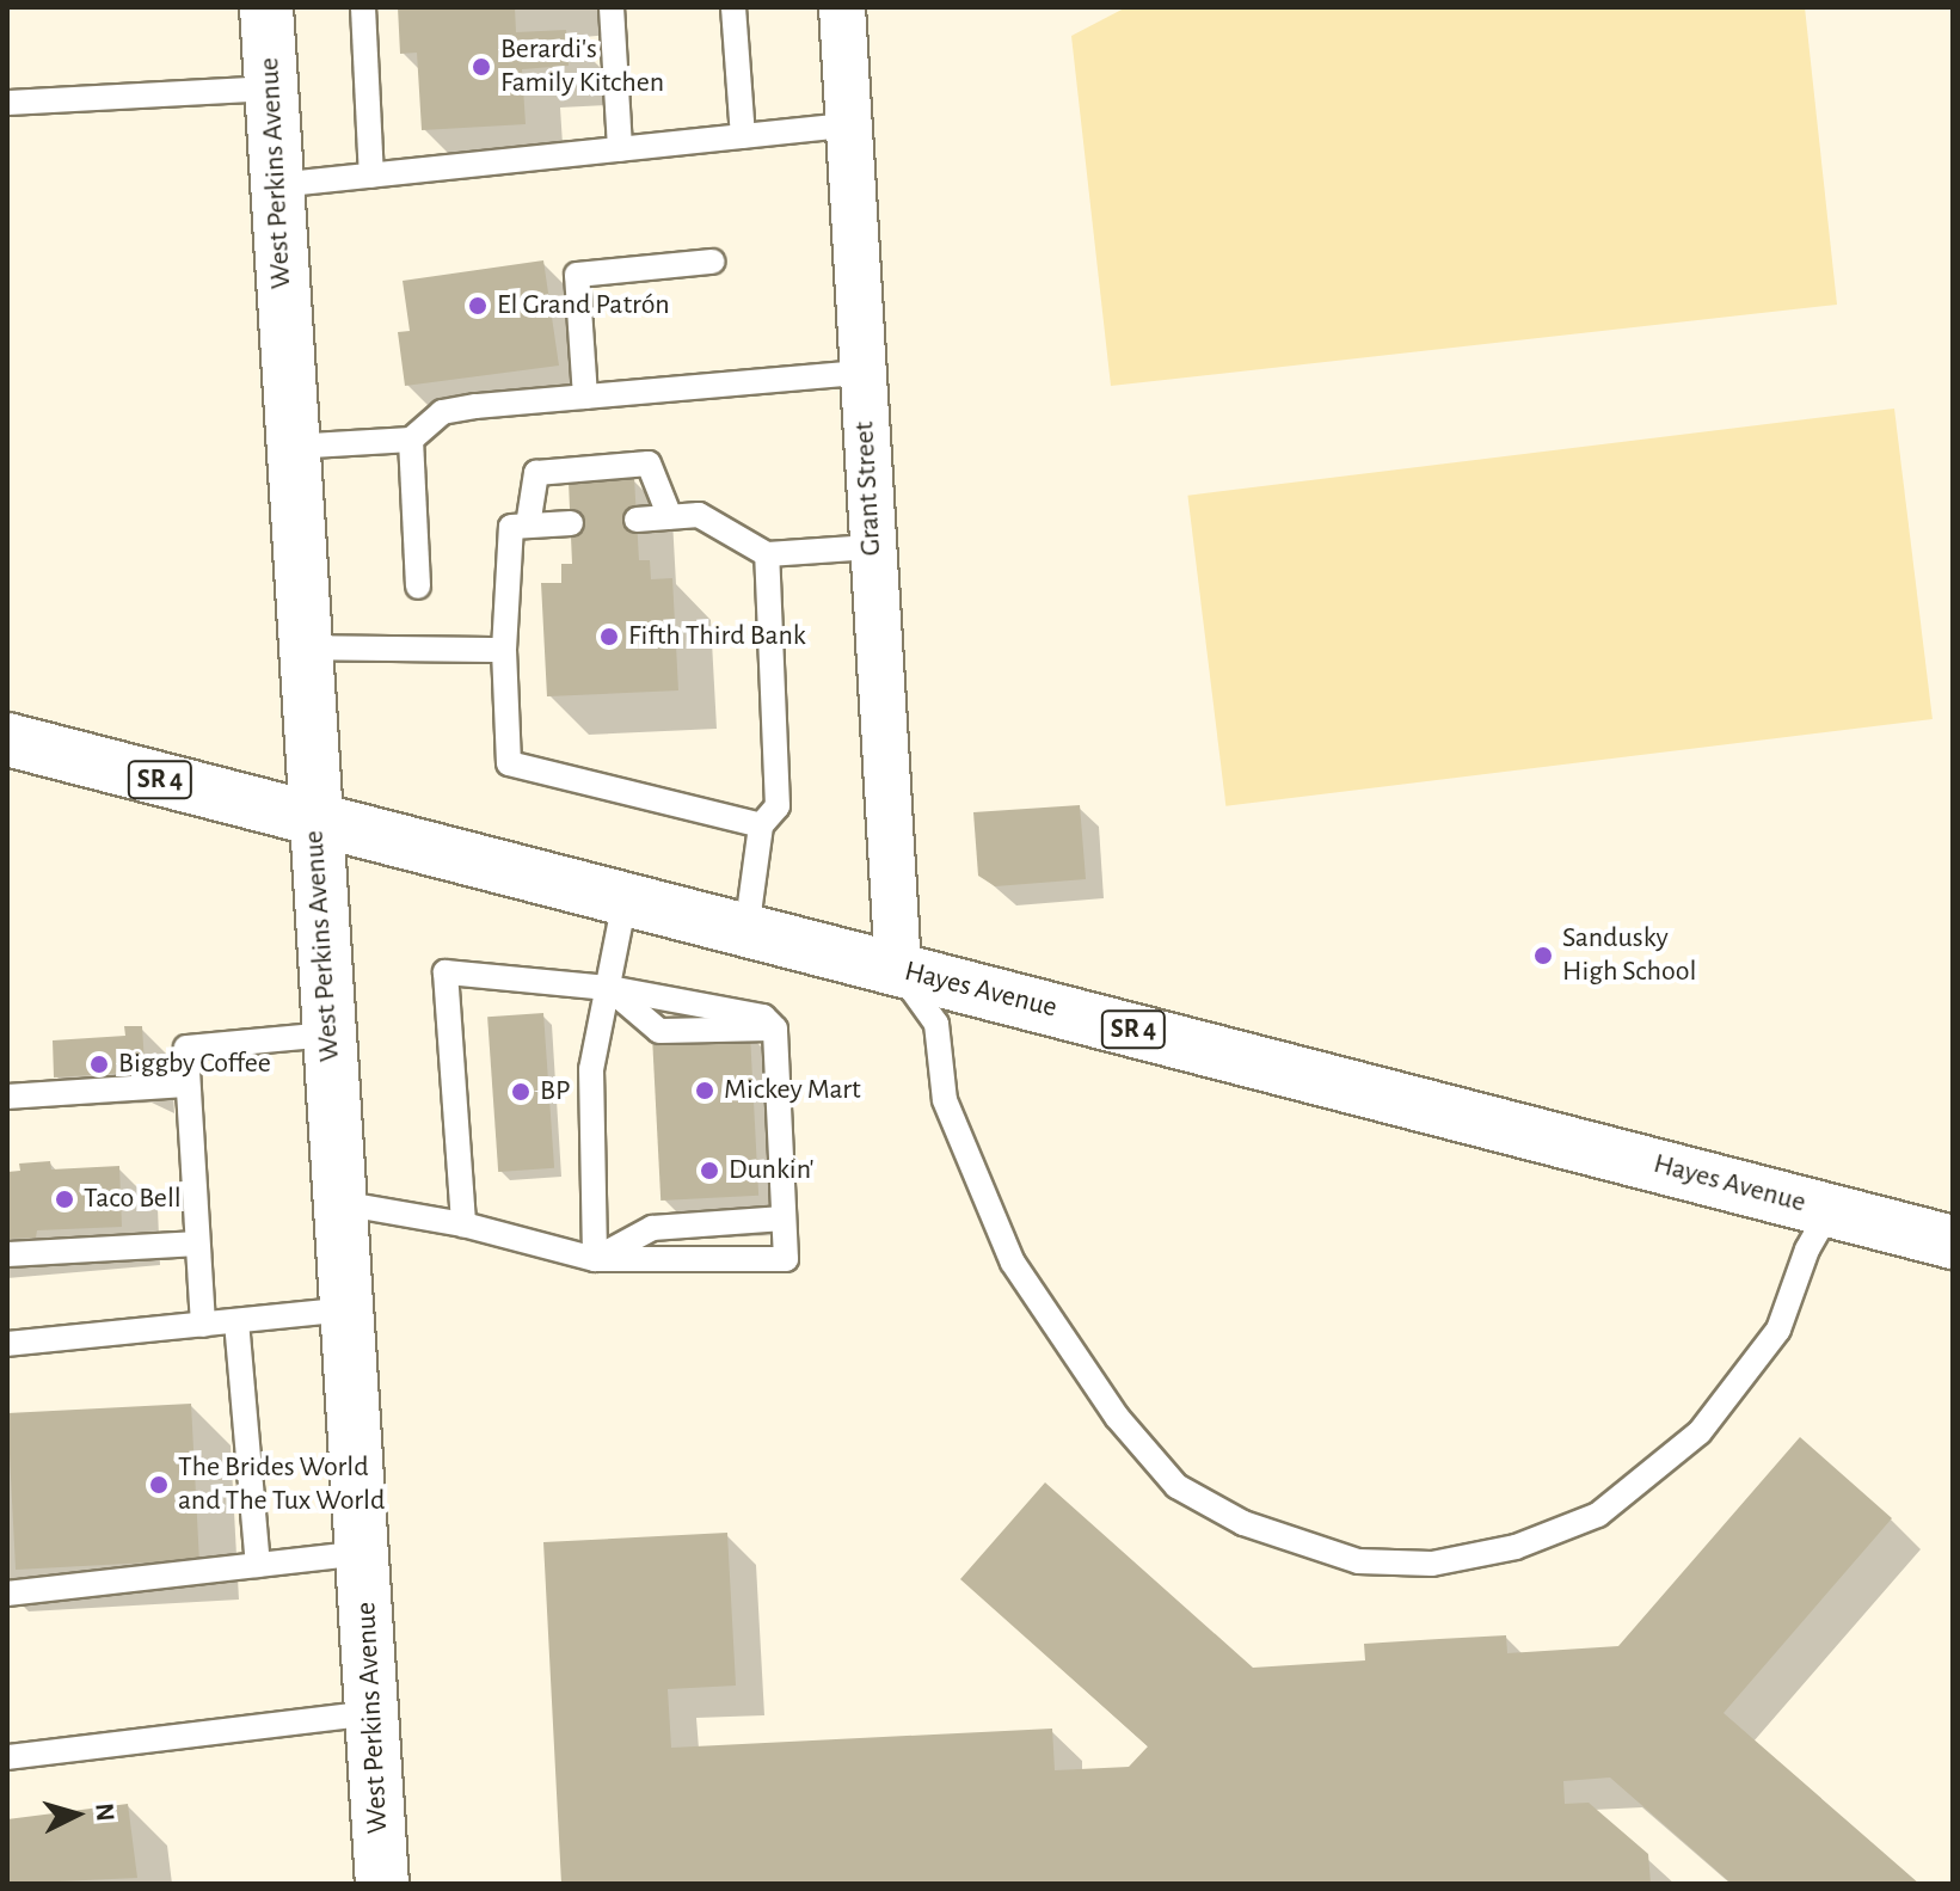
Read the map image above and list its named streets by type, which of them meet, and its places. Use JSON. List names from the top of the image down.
{
  "streets": {
    "main road": ["West Perkins Avenue", "SR 4", "Hayes Avenue"],
    "street": ["Grant Street"]
  },
  "crossings": [
    ["West Perkins Avenue", "Hayes Avenue"],
    ["Grant Street", "Hayes Avenue"]
  ],
  "places": [
    "Berardi's Family Kitchen",
    "El Grand Patrón",
    "Fifth Third Bank",
    "Sandusky High School",
    "Biggby Coffee",
    "Mickey Mart",
    "BP",
    "Dunkin'",
    "Taco Bell",
    "The Brides World and The Tux World"
  ],
  "north": "right"
}
